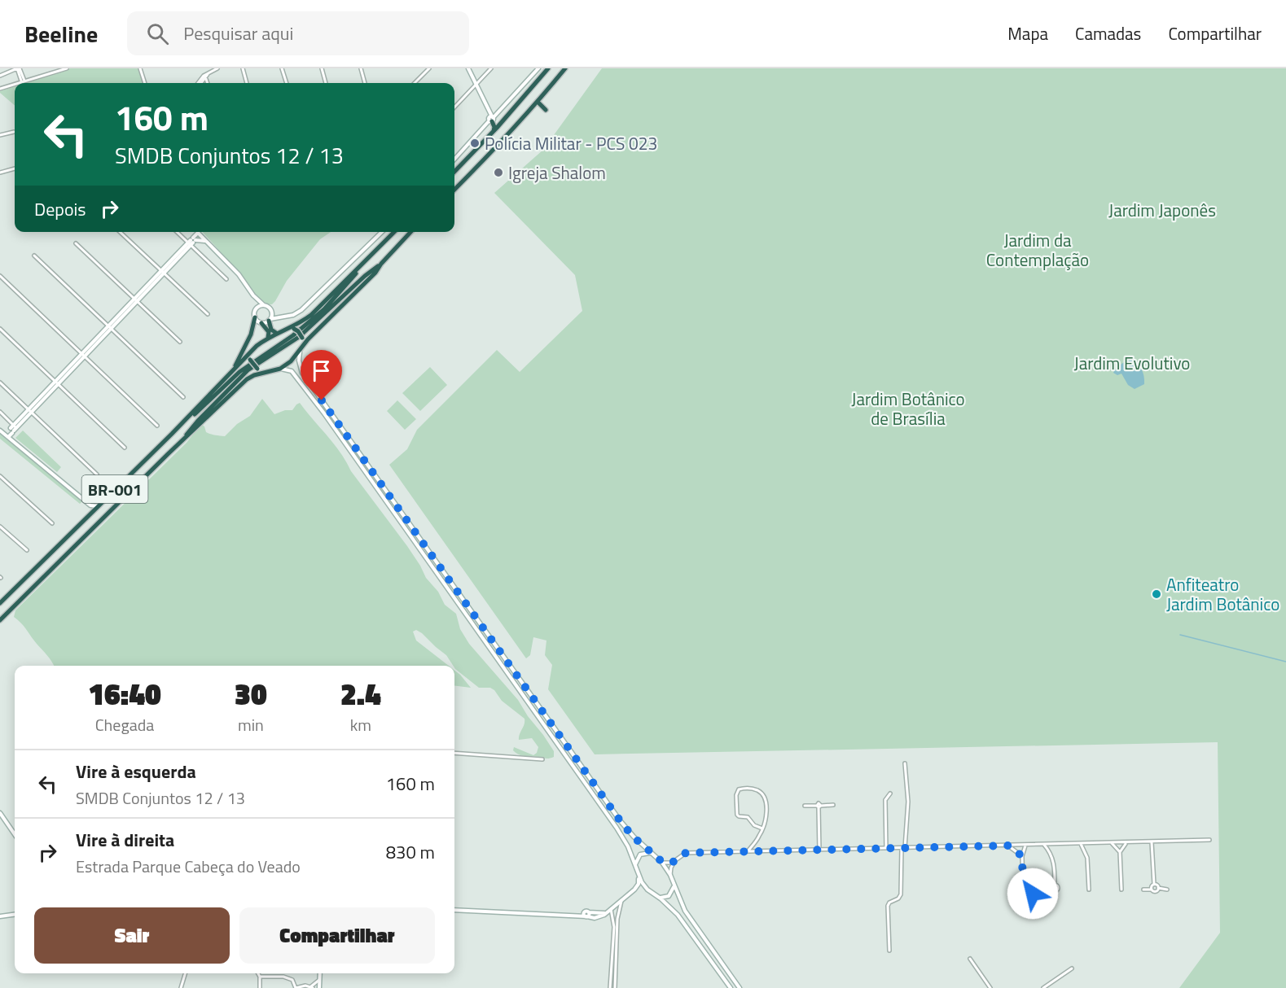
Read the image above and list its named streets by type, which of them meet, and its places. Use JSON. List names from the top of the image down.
{
  "streets": {
    "highway": ["BR-001"]
  },
  "parks": [
    "Jardim Japonês",
    "Jardim da Contemplação",
    "Jardim Evolutivo",
    "Jardim Botânico de Brasília"
  ],
  "places": ["Polícia Militar - PCS 023", "Igreja Shalom", "Anfiteatro Jardim Botânico"],
  "page": {
    "header": "Beeline",
    "search": "Pesquisar aqui",
    "nav": ["Mapa", "Camadas", "Compartilhar"],
    "turn": ["160 m", "SMDB Conjuntos 12 / 13"],
    "then": "Depois",
    "eta": [
      "16:40",
      "Chegada",
      "30",
      "min",
      "2.4",
      "km"
    ],
    "list": [
      {
        "name": "Vire à esquerda",
        "note": "SMDB Conjuntos 12 / 13",
        "value": "160 m"
      },
      {
        "name": "Vire à direita",
        "note": "Estrada Parque Cabeça do Veado",
        "value": "830 m"
      }
    ],
    "buttons": ["Sair", "Compartilhar"]
  }
}
